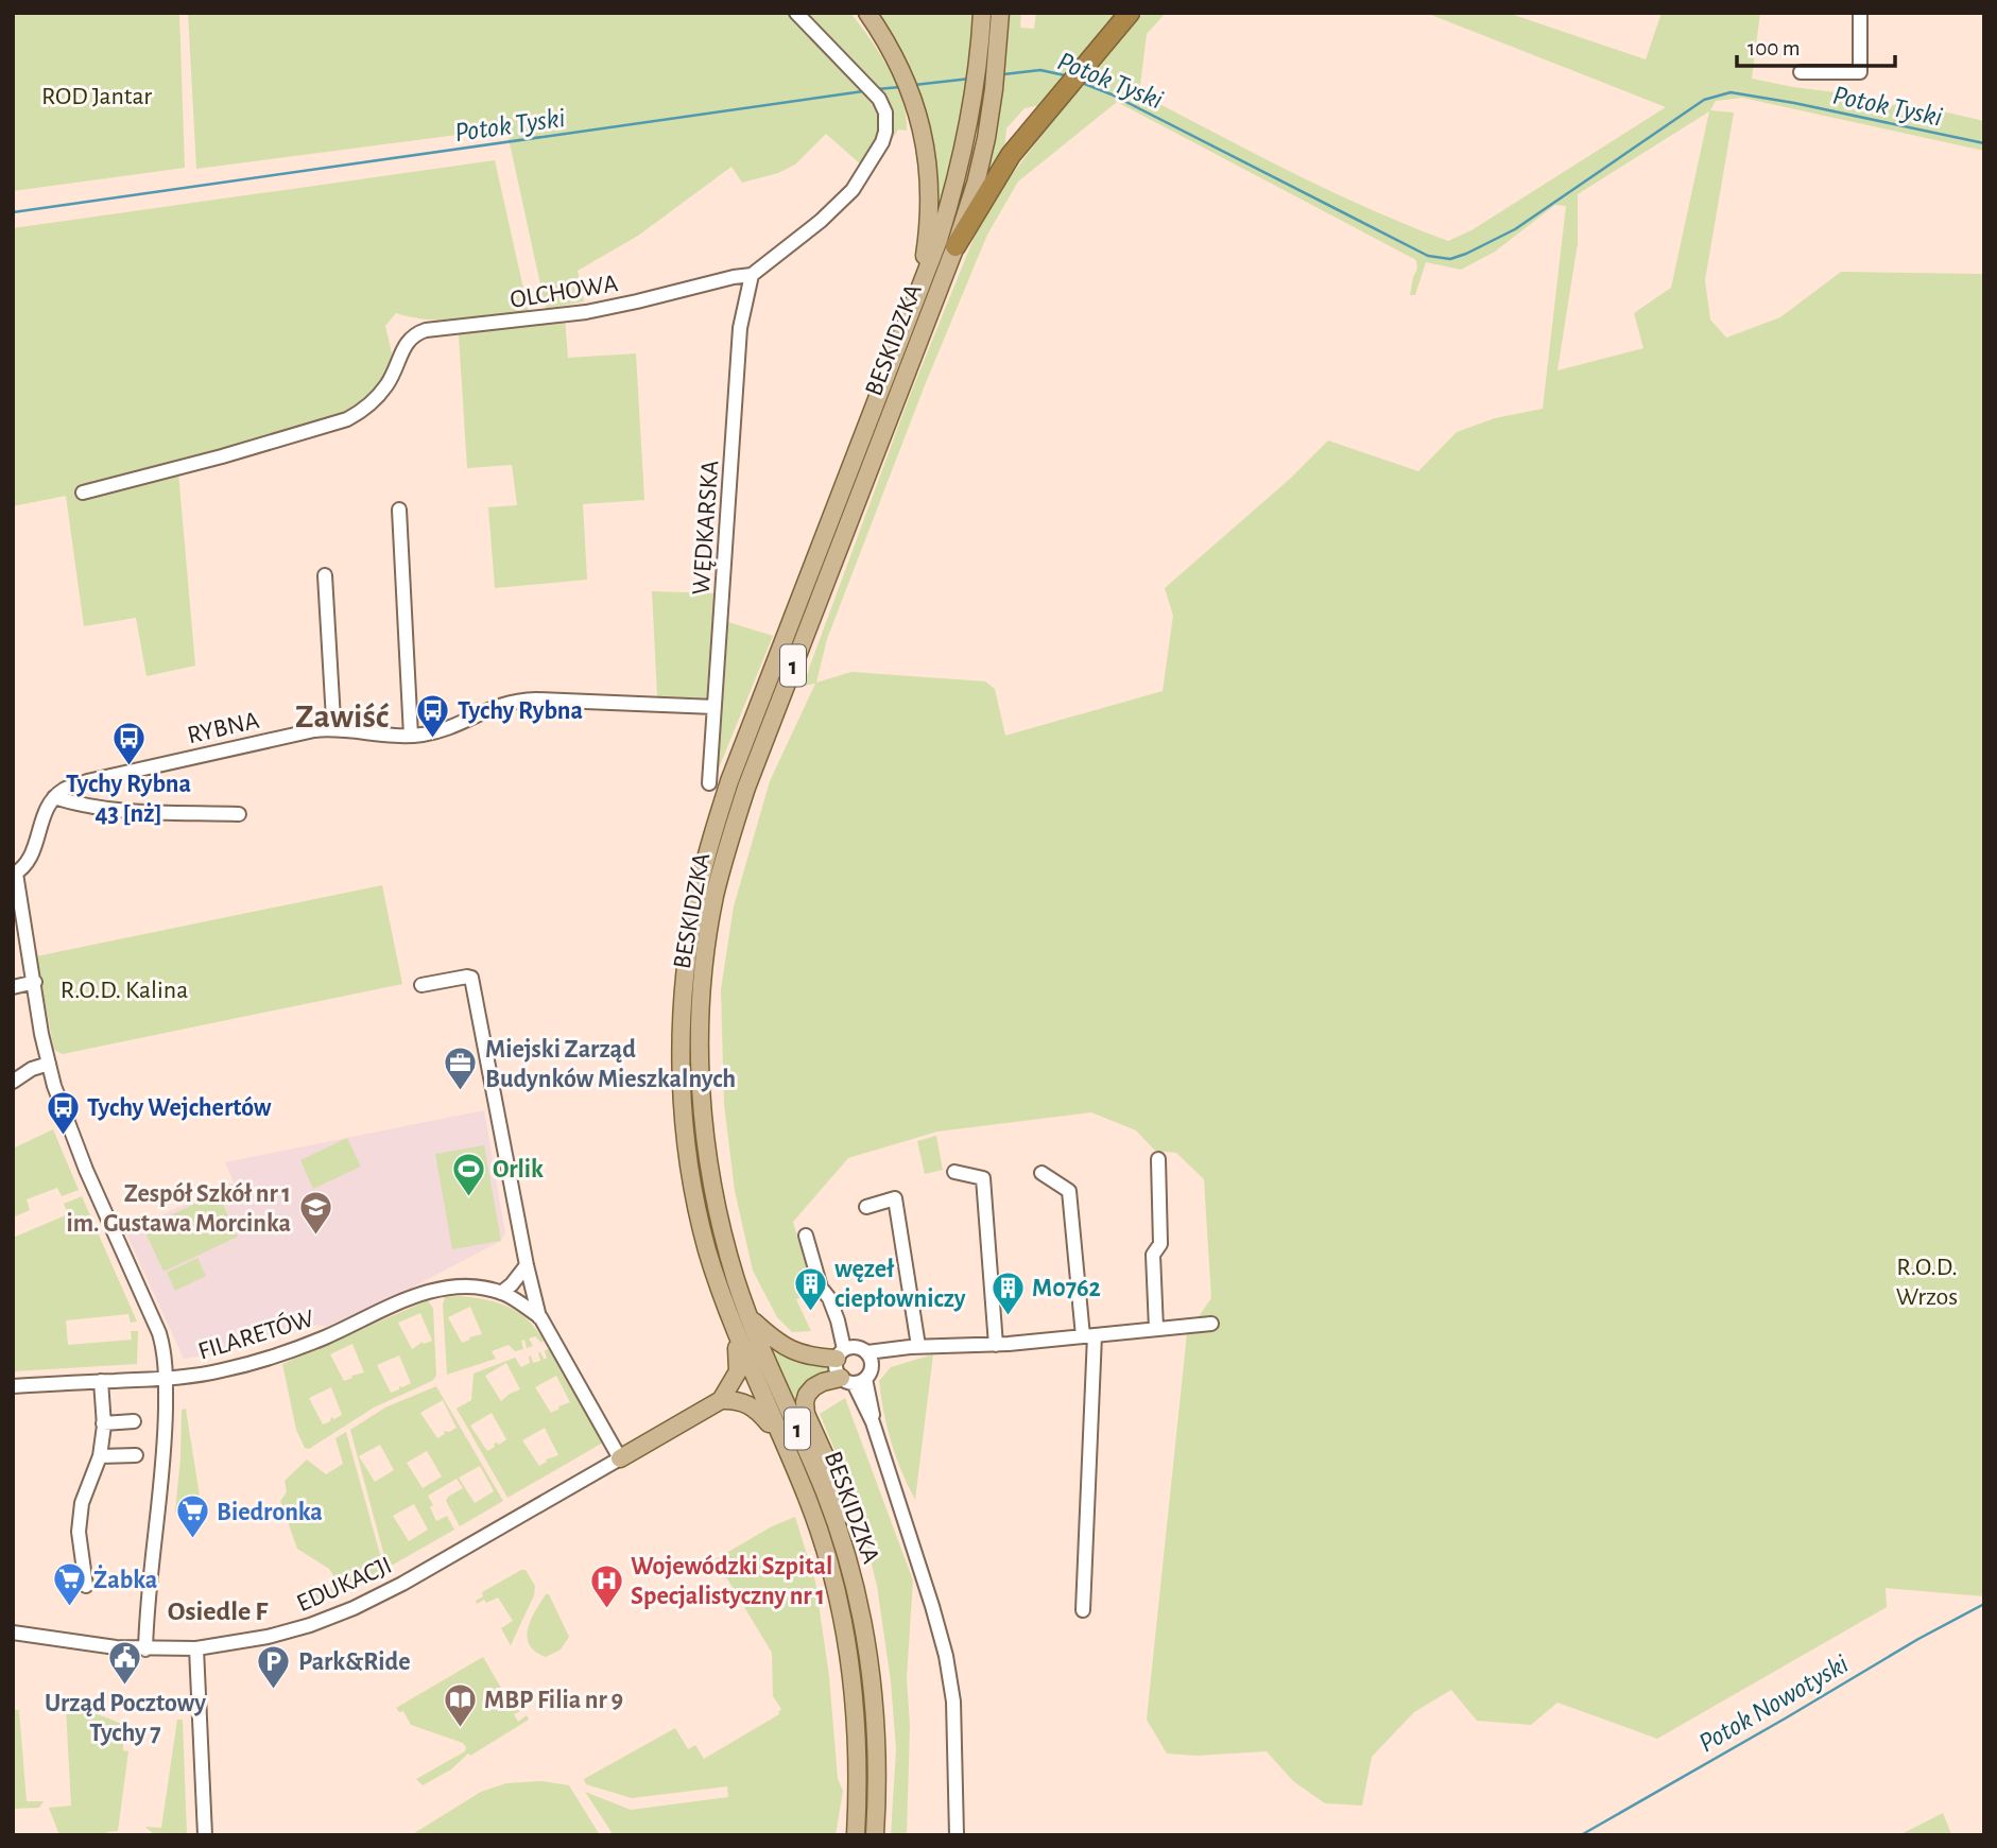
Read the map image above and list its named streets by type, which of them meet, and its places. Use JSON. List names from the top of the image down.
{
  "streets": {
    "main road": ["BESKIDZKA", "1"],
    "street": [
      "OLCHOWA",
      "WĘDKARSKA",
      "RYBNA",
      "FILARETÓW",
      "EDUKACJI"
    ]
  },
  "crossings": [
    ["OLCHOWA", "WĘDKARSKA"],
    ["WĘDKARSKA", "RYBNA"],
    ["FILARETÓW", "EDUKACJI"]
  ],
  "districts": ["Zawiść", "Osiedle F"],
  "water": ["Potok Tyski", "Potok Nowotyski"],
  "parks": ["ROD Jantar", "R.O.D. Kalina", "R.O.D. Wrzos"],
  "places": {
    "bus stop": ["Tychy Rybna", "Tychy Rybna 43 [nż]", "Tychy Wejchertów"],
    "office": ["Miejski Zarząd Budynków Mieszkalnych"],
    "sports": ["Orlik"],
    "school or university": ["Zespół Szkół nr 1 im. Gustawa Morcinka"],
    "building": ["węzeł ciepłowniczy", "M0762"],
    "supermarket": ["Biedronka", "Żabka"],
    "hospital": ["Wojewódzki Szpital Specjalistyczny nr 1"],
    "public building": ["Urząd Pocztowy Tychy 7"],
    "parking": ["Park&Ride"],
    "library": ["MBP Filia nr 9"]
  },
  "scale_bar": "100 m"
}
